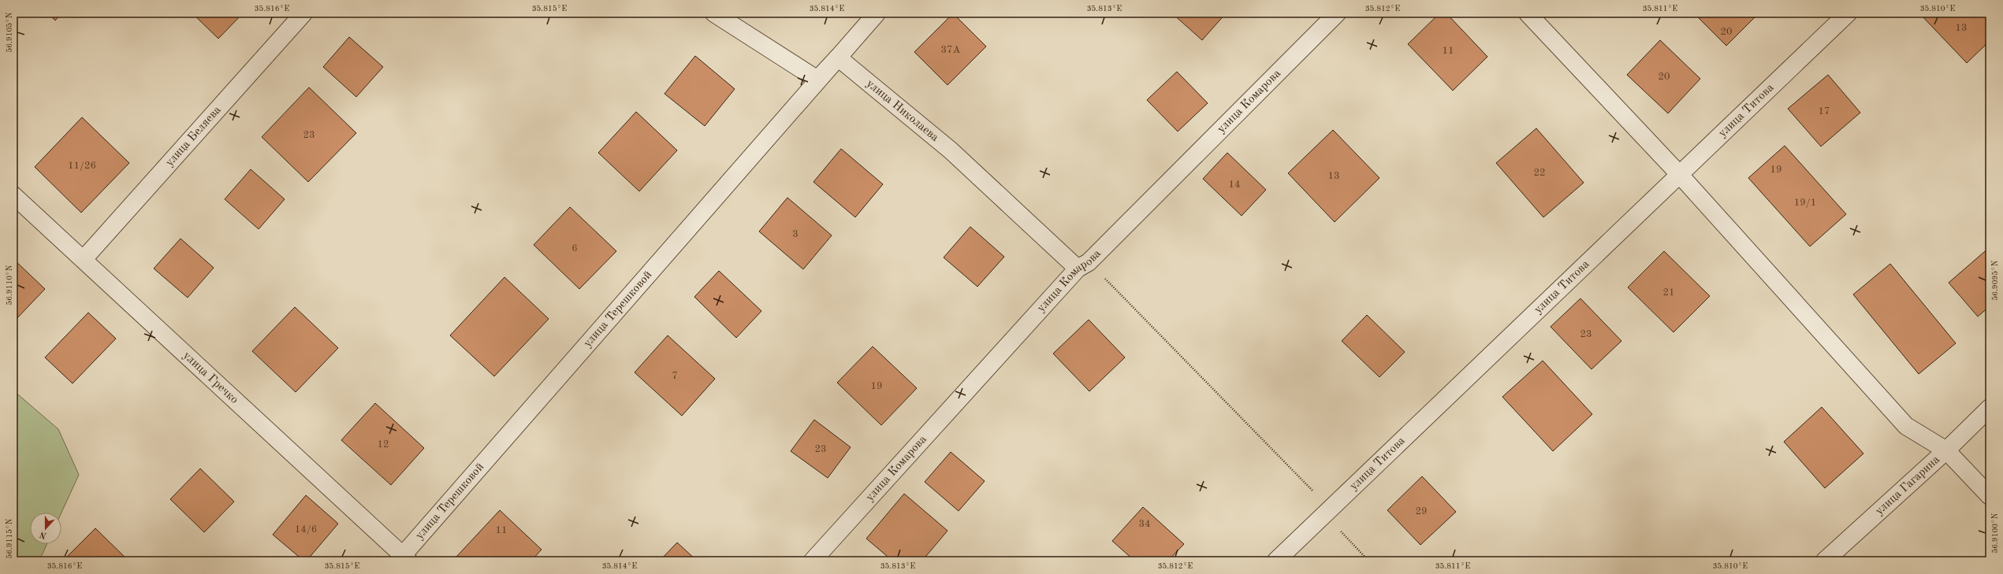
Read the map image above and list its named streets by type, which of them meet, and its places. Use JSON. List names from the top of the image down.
{
  "streets": {
    "street": [
      "улица Комарова",
      "улица Николаева",
      "улица Титова",
      "улица Беляева",
      "улица Терешковой",
      "улица Гречко",
      "улица Гагарина"
    ]
  },
  "crossings": [
    ["улица Комарова", "улица Николаева"],
    ["улица Беляева", "улица Гречко"],
    ["улица Терешковой", "улица Гречко"]
  ],
  "house_numbers": [
    "13",
    "20",
    "37А",
    "11",
    "20",
    "17",
    "23",
    "11/26",
    "19",
    "22",
    "13",
    "14",
    "19/1",
    "3",
    "6",
    "21",
    "23",
    "7",
    "19",
    "12",
    "23",
    "29",
    "34",
    "14/6",
    "11"
  ],
  "north": "bottom",
  "coordinates": [
    "35.816°E",
    "35.815°E",
    "35.814°E",
    "35.813°E",
    "35.812°E",
    "35.811°E",
    "35.810°E",
    "56.9105°N",
    "56.9095°N",
    "56.9110°N",
    "56.9100°N",
    "56.9115°N"
  ]
}
